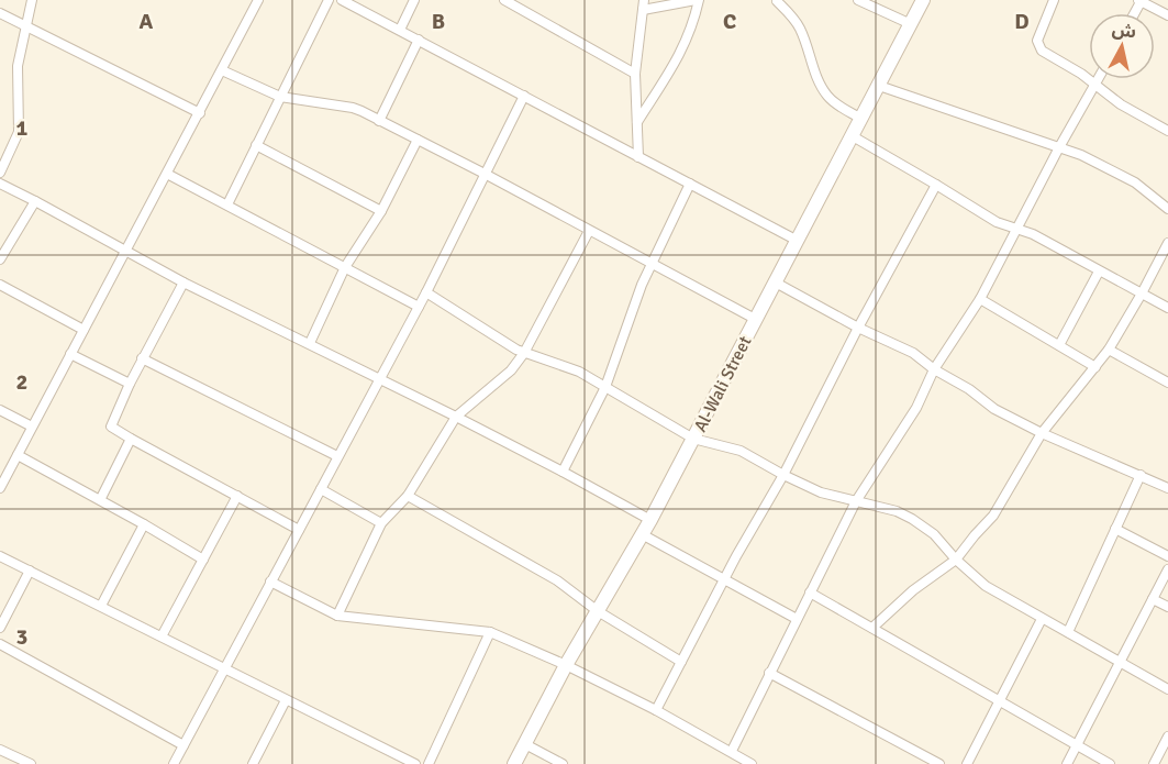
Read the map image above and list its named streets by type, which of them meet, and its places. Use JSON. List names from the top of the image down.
{
  "streets": {
    "main road": ["Al-Wali Street"]
  },
  "north": "top",
  "grid": {
    "columns": [
      "A",
      "B",
      "C",
      "D"
    ],
    "rows": ["1", "2", "3"]
  }
}
